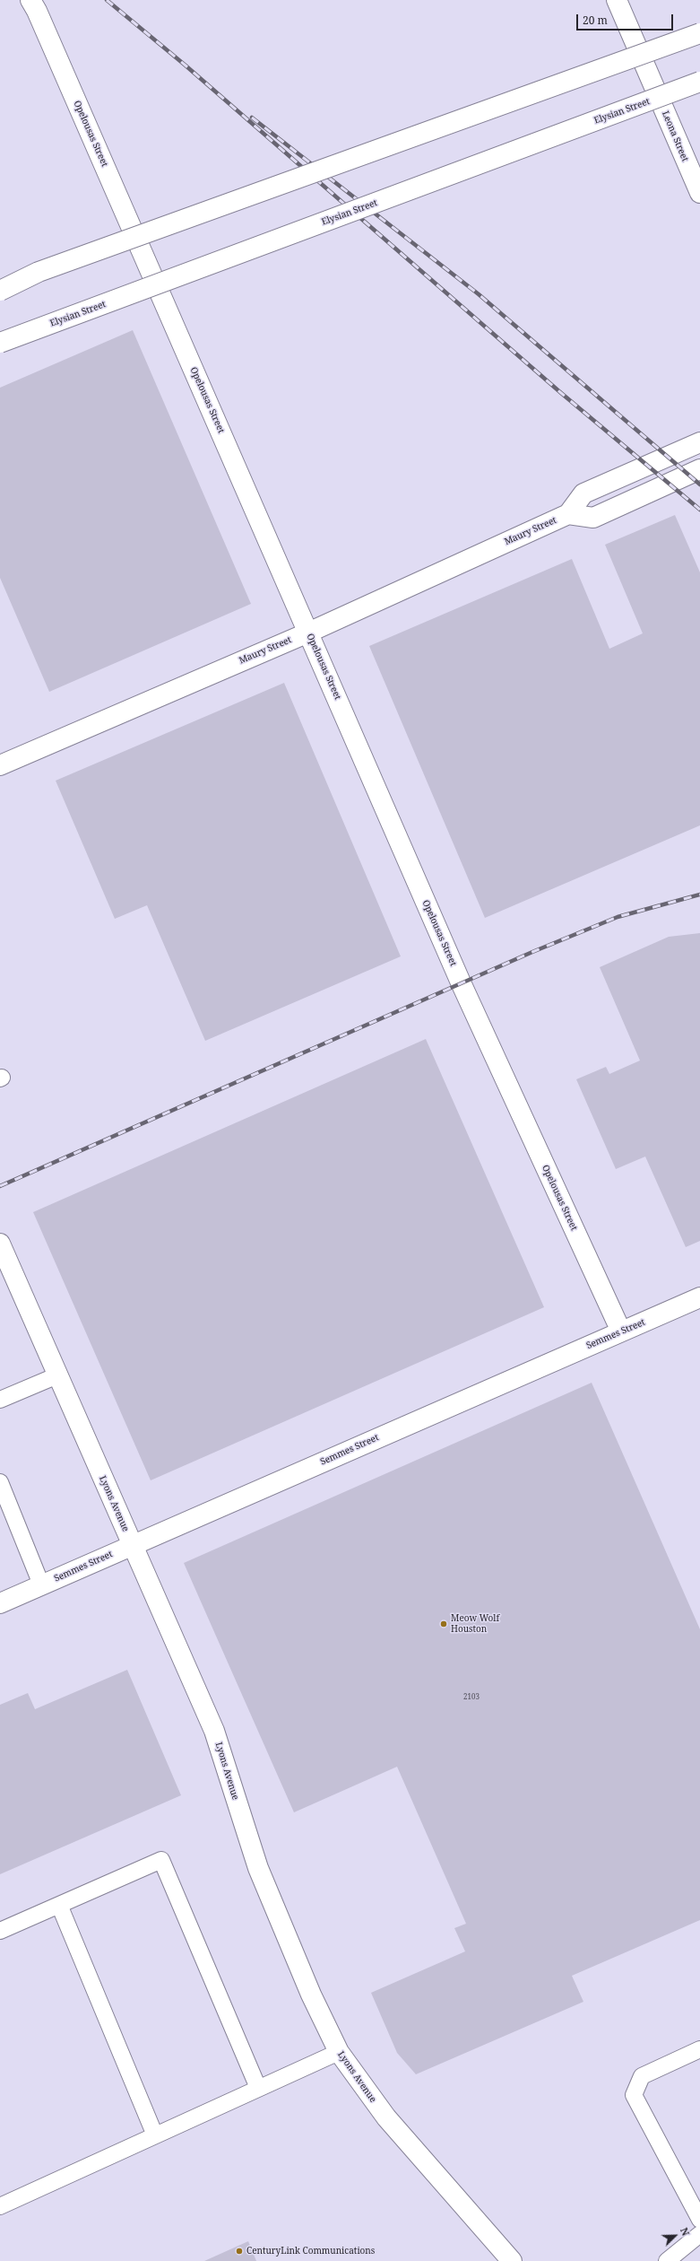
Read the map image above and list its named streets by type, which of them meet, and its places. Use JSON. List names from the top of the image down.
{
  "streets": {
    "street": [
      "Elysian Street",
      "Opelousas Street",
      "Leona Street",
      "Maury Street",
      "Semmes Street",
      "Lyons Avenue"
    ]
  },
  "crossings": [
    ["Opelousas Street", "Maury Street"],
    ["Opelousas Street", "Semmes Street"],
    ["Semmes Street", "Lyons Avenue"]
  ],
  "places": ["Meow Wolf Houston", "CenturyLink Communications"],
  "house_numbers": ["2103"],
  "scale_bar": "20 m",
  "north": "top right"
}
